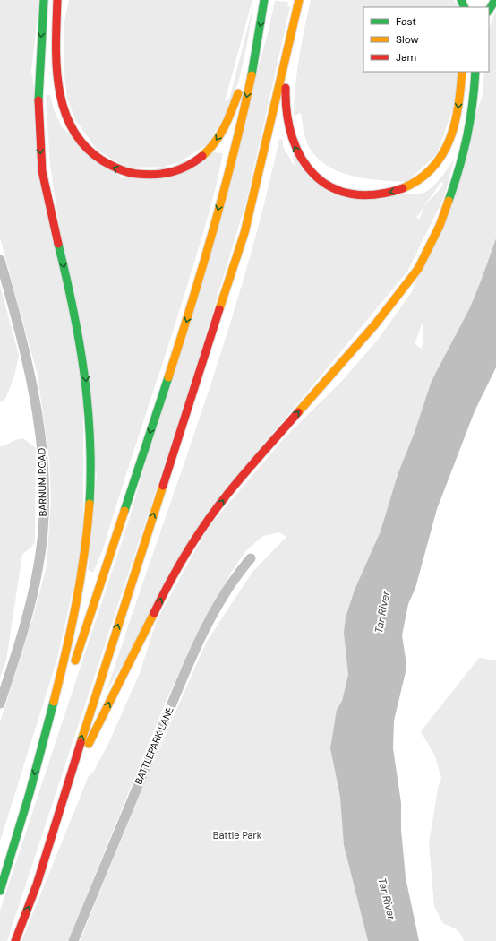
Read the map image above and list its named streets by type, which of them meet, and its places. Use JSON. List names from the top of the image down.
{
  "streets": {
    "street": ["BARNUM ROAD", "BATTLEPARK LANE"]
  },
  "water": ["Tar River"],
  "parks": ["Battle Park"],
  "legend": ["Fast", "Slow", "Jam"]
}
